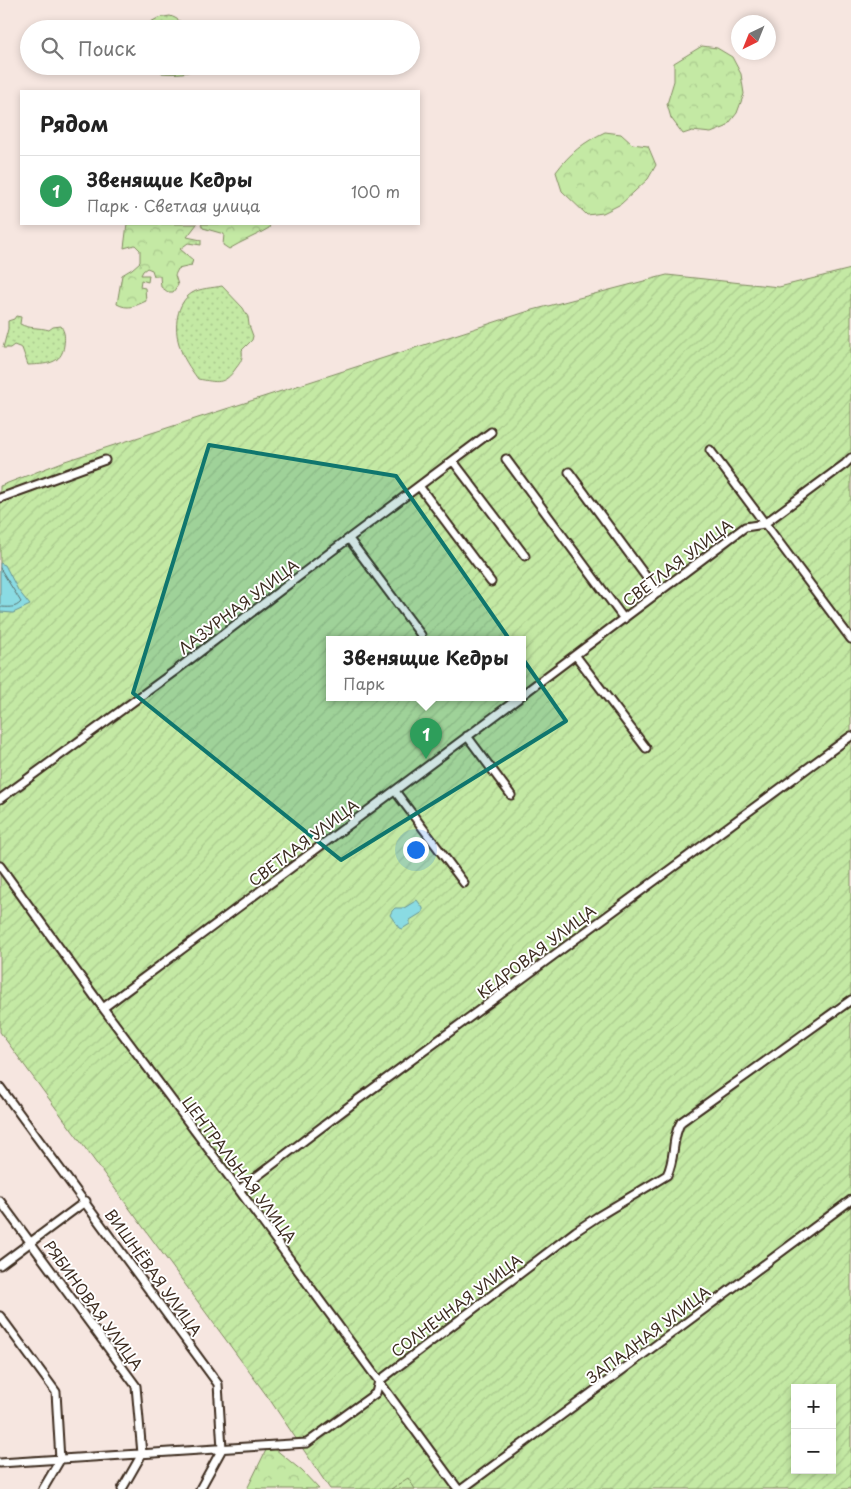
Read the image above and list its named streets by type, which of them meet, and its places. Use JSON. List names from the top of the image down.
{
  "streets": {
    "street": [
      "СВЕТЛАЯ УЛИЦА",
      "ЛАЗУРНАЯ УЛИЦА",
      "КЕДРОВАЯ УЛИЦА",
      "ЦЕНТРАЛЬНАЯ УЛИЦА",
      "ВИШНЁВАЯ УЛИЦА",
      "РЯБИНОВАЯ УЛИЦА",
      "СОЛНЕЧНАЯ УЛИЦА",
      "ЗАПАДНАЯ УЛИЦА"
    ]
  },
  "crossings": [
    ["СВЕТЛАЯ УЛИЦА", "ЦЕНТРАЛЬНАЯ УЛИЦА"],
    ["КЕДРОВАЯ УЛИЦА", "ЦЕНТРАЛЬНАЯ УЛИЦА"],
    ["ЦЕНТРАЛЬНАЯ УЛИЦА", "СОЛНЕЧНАЯ УЛИЦА"],
    ["ЦЕНТРАЛЬНАЯ УЛИЦА", "ЗАПАДНАЯ УЛИЦА"],
    ["ВИШНЁВАЯ УЛИЦА", "СОЛНЕЧНАЯ УЛИЦА"],
    ["РЯБИНОВАЯ УЛИЦА", "СОЛНЕЧНАЯ УЛИЦА"]
  ],
  "north": "bottom left",
  "page": {
    "search": "Поиск",
    "heading": "Рядом",
    "list": [
      {
        "mark": "1",
        "name": "Звенящие Кедры",
        "note": "Парк · Светлая улица",
        "value": "100 m"
      }
    ],
    "popup": ["Звенящие Кедры", "Парк"],
    "pins": "1",
    "map_buttons": ["+", "−"]
  }
}
